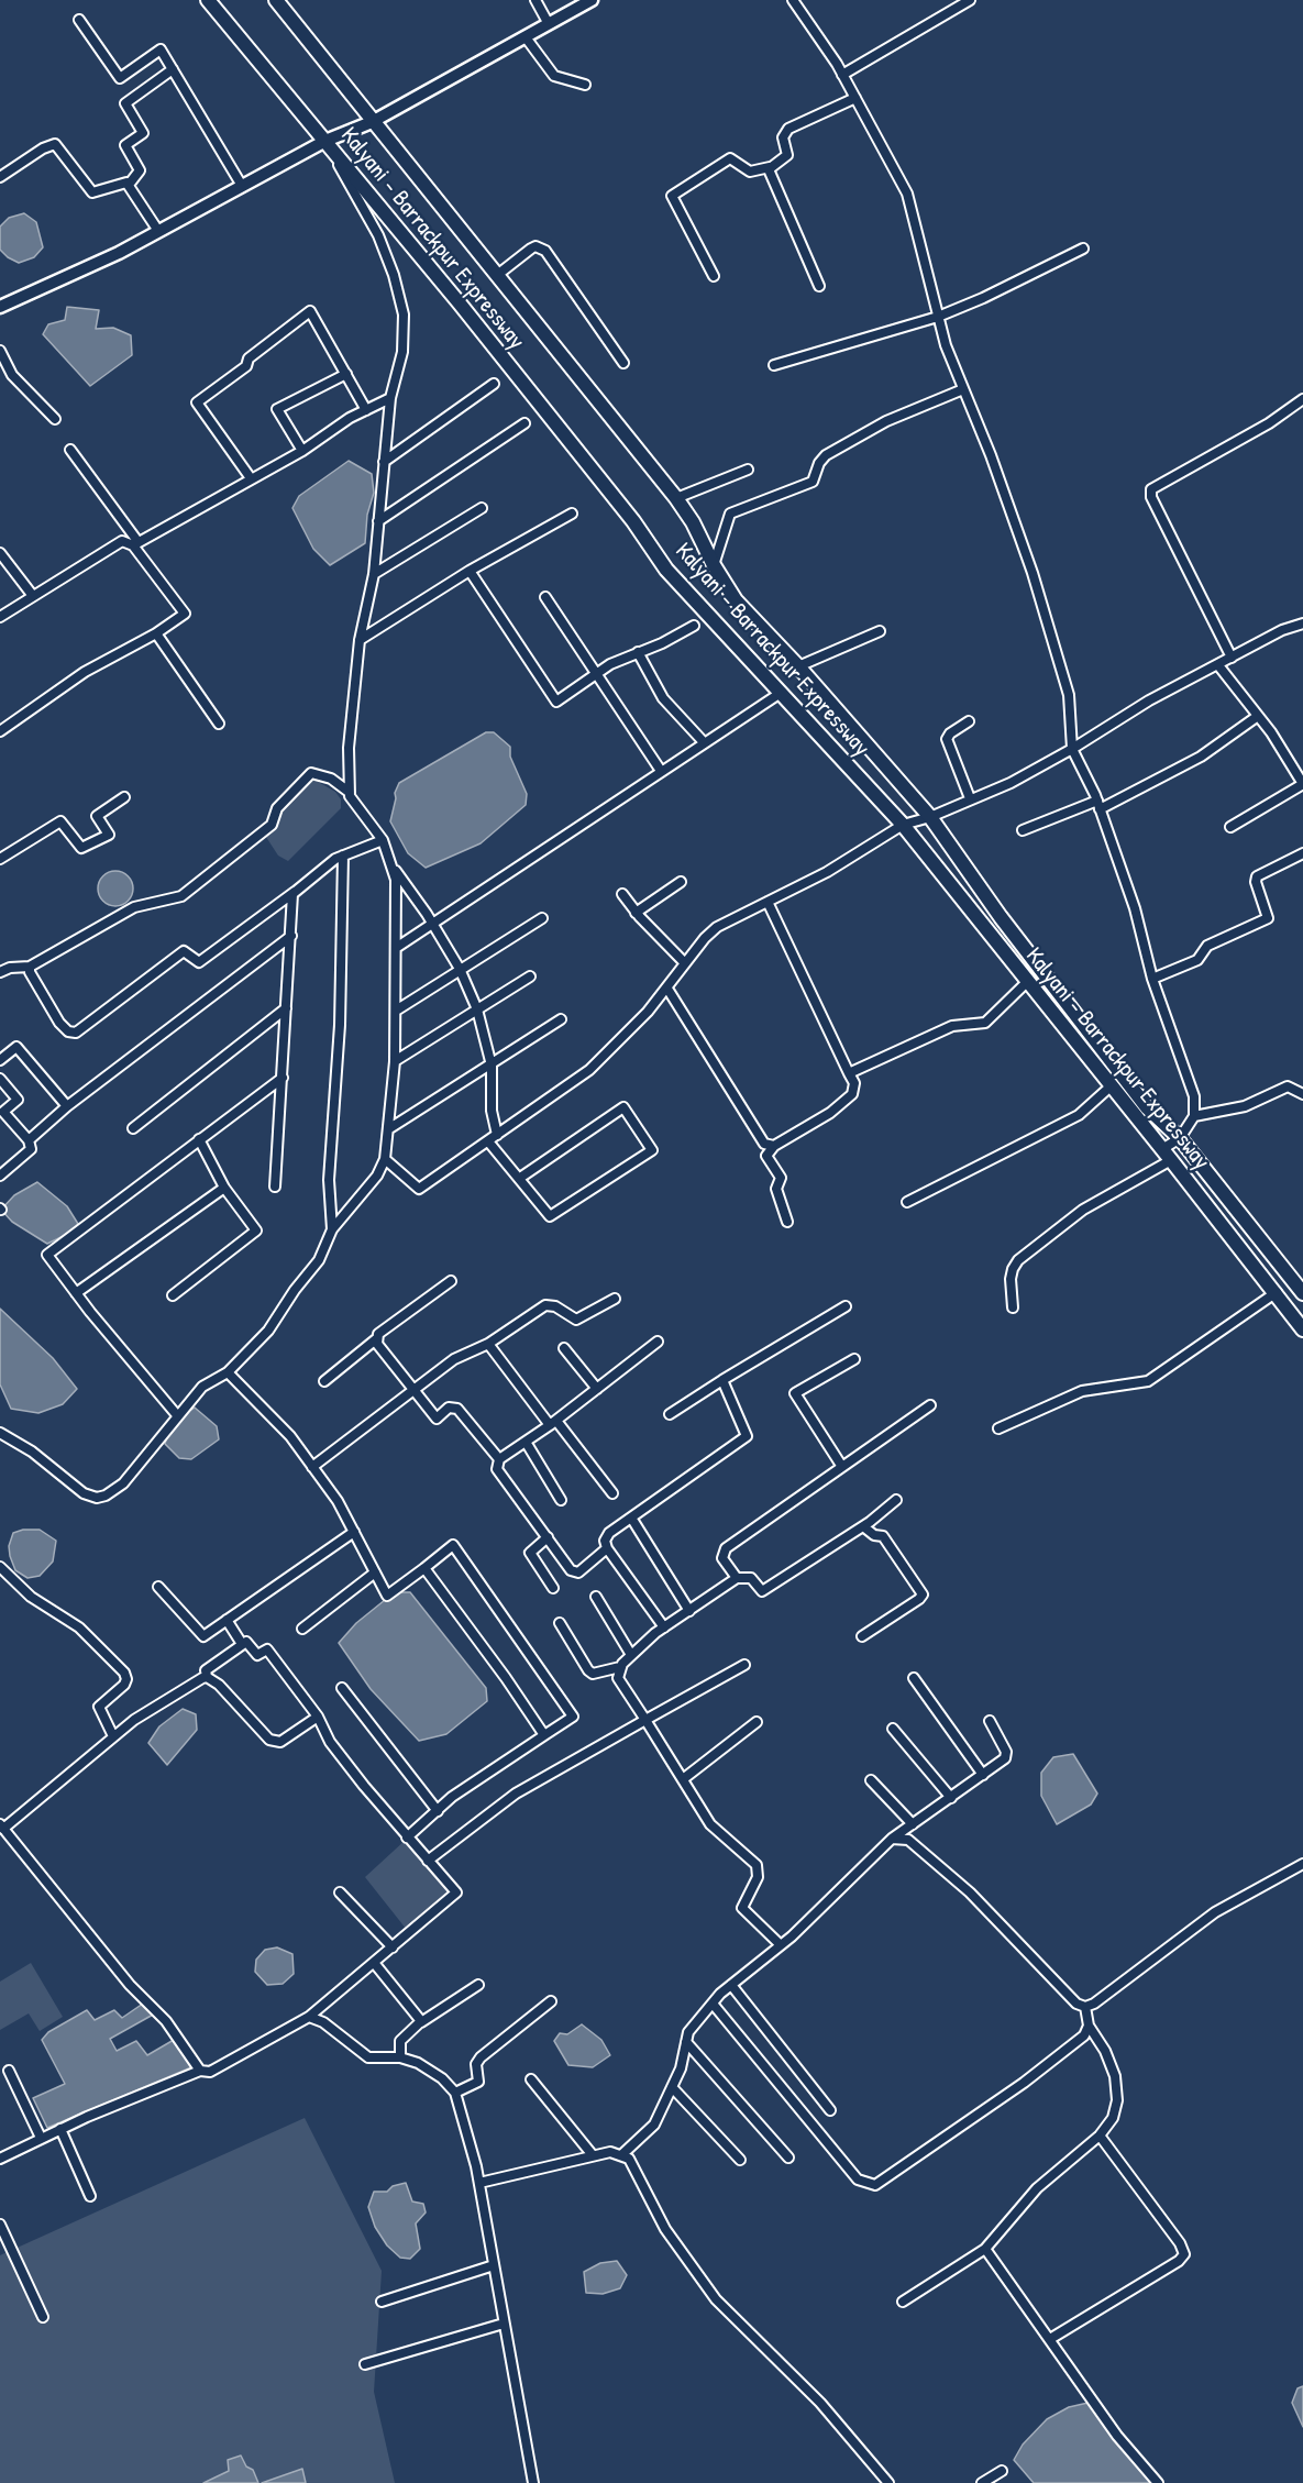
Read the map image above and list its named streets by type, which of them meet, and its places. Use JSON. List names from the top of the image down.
{
  "streets": {
    "highway": ["Kalyani - Barrackpur Expressway"]
  }
}
